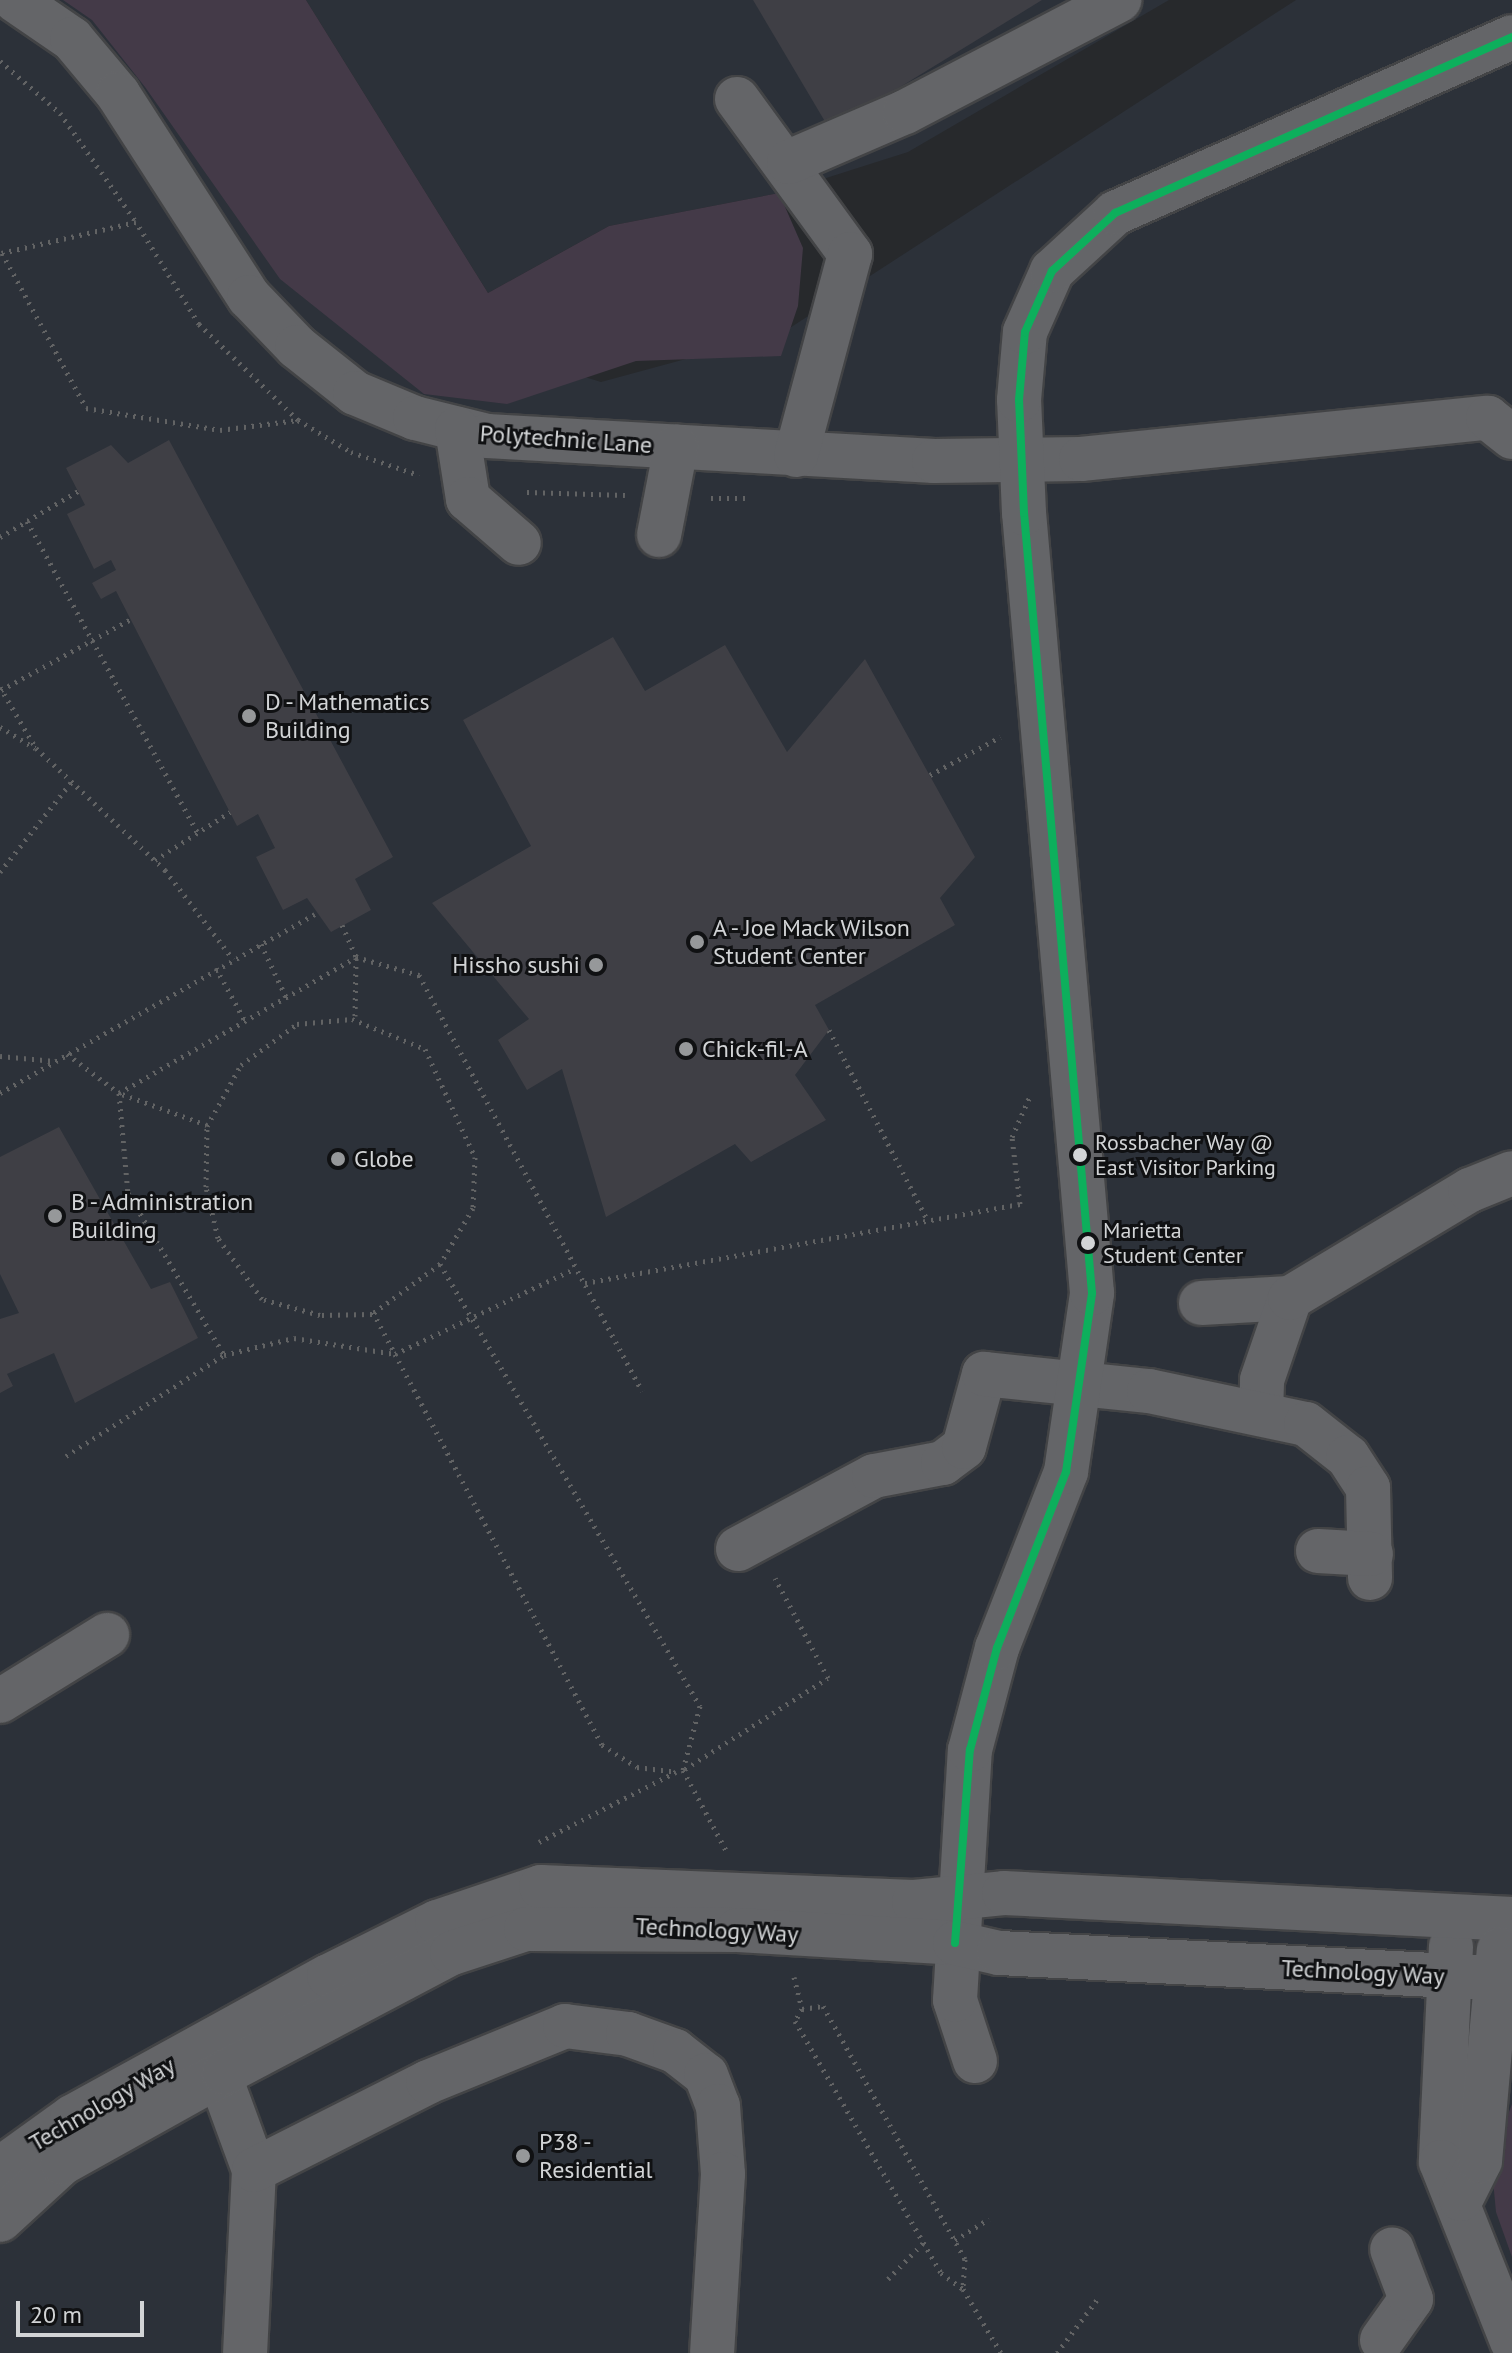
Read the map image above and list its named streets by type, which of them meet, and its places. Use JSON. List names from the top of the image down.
{
  "streets": {
    "street": ["Polytechnic Lane", "Technology Way"]
  },
  "places": [
    "D - Mathematics Building",
    "A - Joe Mack Wilson Student Center",
    "Hissho sushi",
    "Chick-fil-A",
    "Rossbacher Way @ East Visitor Parking",
    "Globe",
    "B - Administration Building",
    "Marietta Student Center",
    "P38 - Residential"
  ],
  "scale_bar": "20 m"
}
